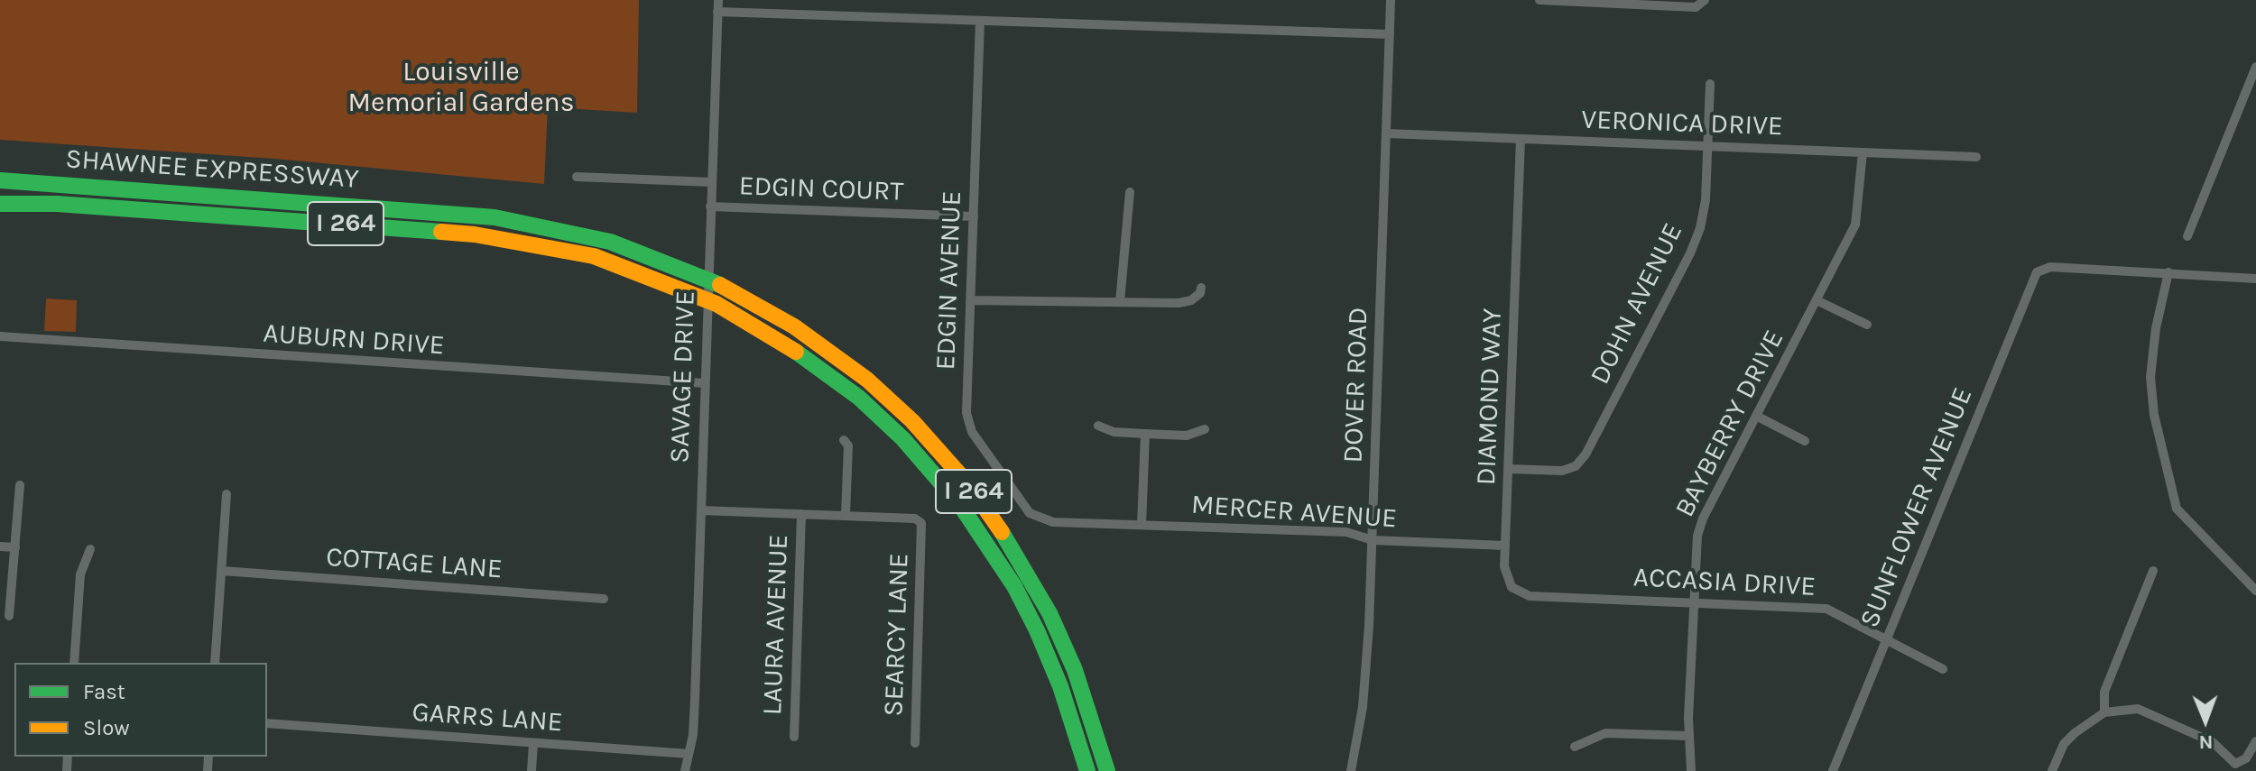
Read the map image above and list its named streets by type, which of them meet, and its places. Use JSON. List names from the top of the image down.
{
  "streets": {
    "highway": ["SHAWNEE EXPRESSWAY", "I 264"],
    "street": [
      "VERONICA DRIVE",
      "EDGIN COURT",
      "EDGIN AVENUE",
      "DOHN AVENUE",
      "AUBURN DRIVE",
      "SAVAGE DRIVE",
      "DOVER ROAD",
      "DIAMOND WAY",
      "BAYBERRY DRIVE",
      "SUNFLOWER AVENUE",
      "MERCER AVENUE",
      "COTTAGE LANE",
      "ACCASIA DRIVE",
      "LAURA AVENUE",
      "SEARCY LANE",
      "GARRS LANE"
    ]
  },
  "crossings": [
    ["VERONICA DRIVE", "DOHN AVENUE"],
    ["VERONICA DRIVE", "DOVER ROAD"],
    ["VERONICA DRIVE", "DIAMOND WAY"],
    ["VERONICA DRIVE", "BAYBERRY DRIVE"],
    ["EDGIN COURT", "EDGIN AVENUE"],
    ["EDGIN COURT", "SAVAGE DRIVE"],
    ["EDGIN AVENUE", "MERCER AVENUE"],
    ["DOHN AVENUE", "DIAMOND WAY"],
    ["AUBURN DRIVE", "SAVAGE DRIVE"],
    ["SAVAGE DRIVE", "GARRS LANE"],
    ["DOVER ROAD", "MERCER AVENUE"],
    ["DIAMOND WAY", "MERCER AVENUE"],
    ["DIAMOND WAY", "ACCASIA DRIVE"],
    ["BAYBERRY DRIVE", "ACCASIA DRIVE"],
    ["SUNFLOWER AVENUE", "ACCASIA DRIVE"]
  ],
  "parks": ["Louisville Memorial Gardens"],
  "legend": ["Fast", "Slow"],
  "north": "bottom"
}
